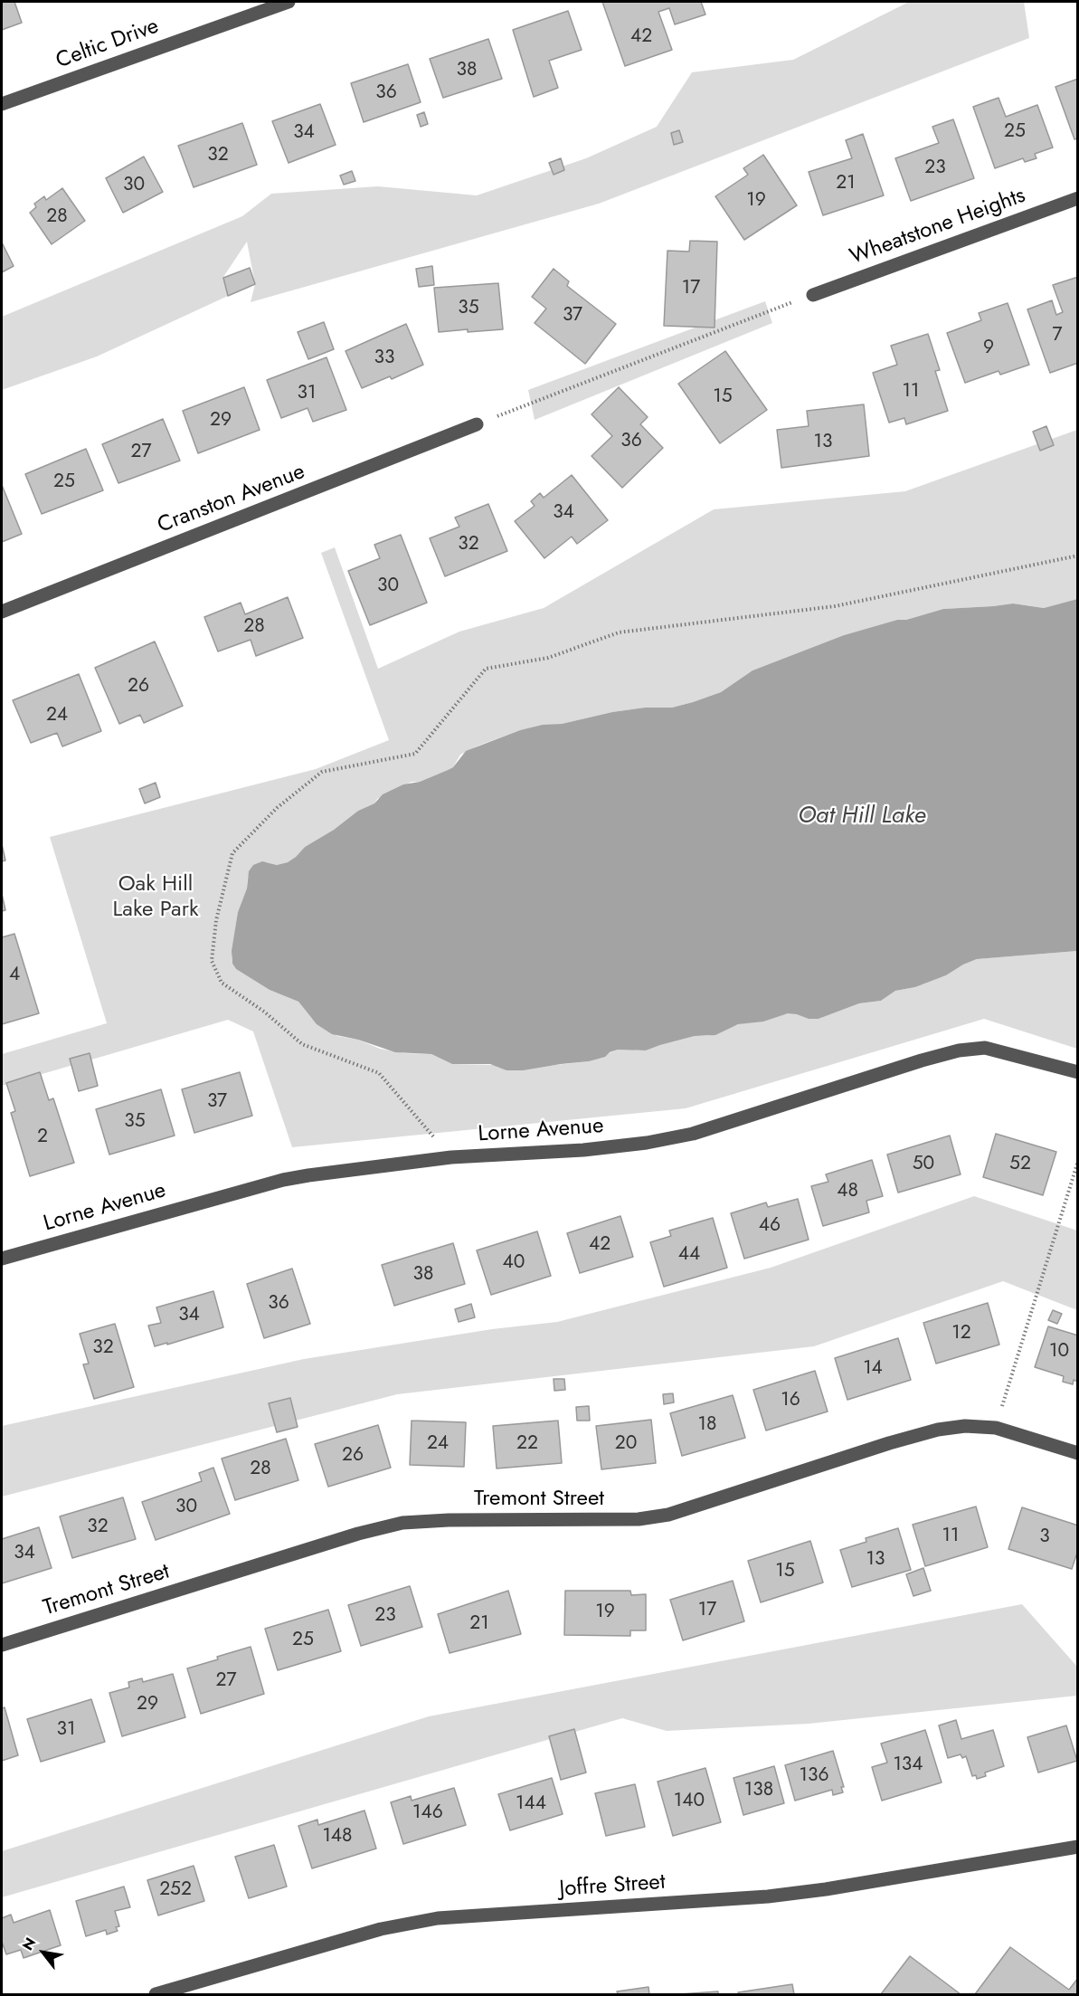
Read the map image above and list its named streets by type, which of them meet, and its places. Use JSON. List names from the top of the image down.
{
  "streets": {
    "street": [
      "Celtic Drive",
      "Wheatstone Heights",
      "Cranston Avenue",
      "Lorne Avenue",
      "Tremont Street",
      "Joffre Street"
    ]
  },
  "water": ["Oat Hill Lake"],
  "parks": ["Oak Hill Lake Park"],
  "house_numbers": [
    "42",
    "38",
    "36",
    "25",
    "34",
    "32",
    "23",
    "21",
    "30",
    "19",
    "28",
    "17",
    "35",
    "37",
    "7",
    "9",
    "33",
    "11",
    "31",
    "15",
    "29",
    "36",
    "13",
    "27",
    "25",
    "34",
    "32",
    "30",
    "28",
    "26",
    "24",
    "4",
    "37",
    "35",
    "2",
    "50",
    "52",
    "48",
    "46",
    "42",
    "44",
    "40",
    "38",
    "36",
    "34",
    "12",
    "32",
    "10",
    "14",
    "16",
    "18",
    "24",
    "22",
    "20",
    "26",
    "28",
    "30",
    "32",
    "11",
    "3",
    "34",
    "13",
    "15",
    "17",
    "19",
    "23",
    "21",
    "25",
    "27",
    "29",
    "31",
    "134",
    "136",
    "138",
    "140",
    "144",
    "146",
    "148",
    "252"
  ],
  "north": "top left"
}
